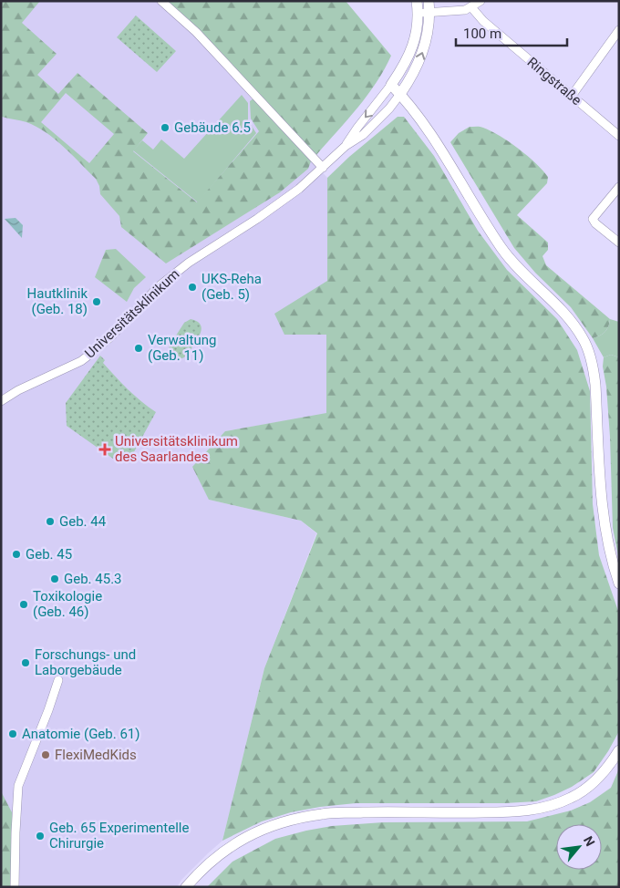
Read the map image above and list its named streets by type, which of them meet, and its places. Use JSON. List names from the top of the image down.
{
  "streets": {
    "street": ["Ringstraße", "Universitätsklinikum"]
  },
  "places": {
    "other": [
      "Gebäude 6.5",
      "UKS-Reha (Geb. 5)",
      "Hautklinik (Geb. 18)",
      "Verwaltung (Geb. 11)",
      "Geb. 44",
      "Geb. 45",
      "Geb. 45.3",
      "Toxikologie (Geb. 46)",
      "Forschungs- und Laborgebäude",
      "Anatomie (Geb. 61)",
      "FlexiMedKids",
      "Geb. 65 Experimentelle Chirurgie"
    ],
    "health": ["Universitätsklinikum des Saarlandes"]
  },
  "scale_bar": "100 m",
  "north": "top right"
}
